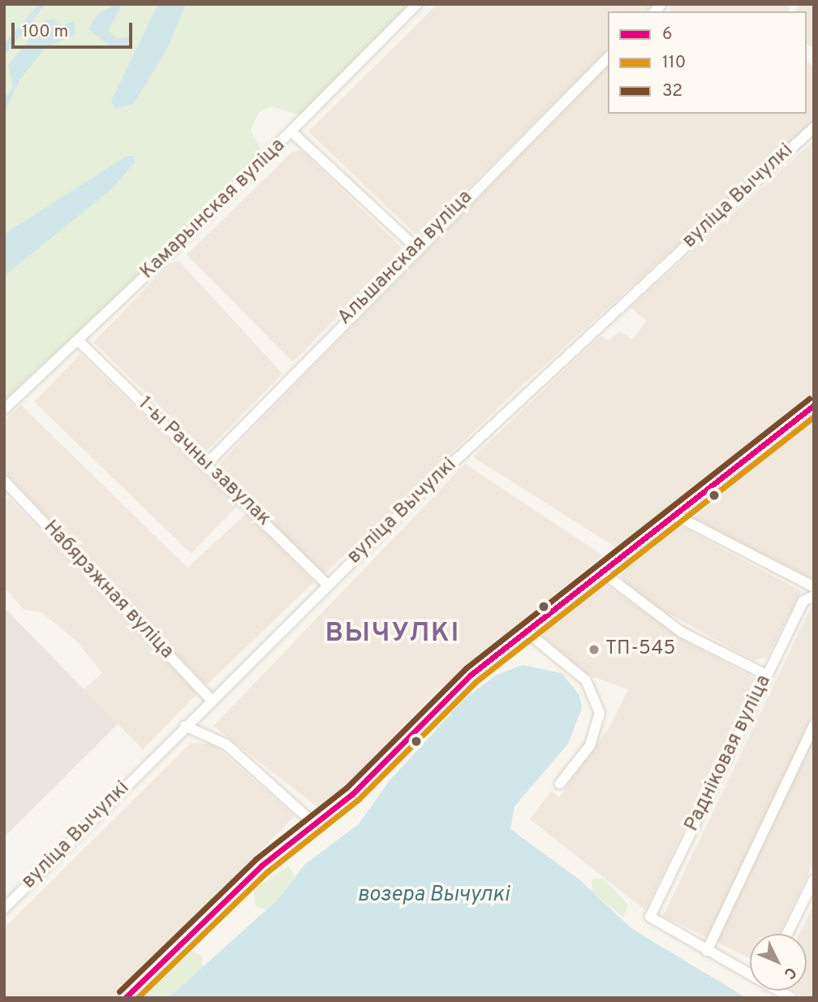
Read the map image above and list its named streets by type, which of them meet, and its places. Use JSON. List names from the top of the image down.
{
  "streets": {
    "street": [
      "вуліца Вычулкі",
      "Камарынская вуліца",
      "Альшанская вуліца",
      "1-ы Рачны завулак",
      "Набярэжная вуліца",
      "Радніковая вуліца"
    ]
  },
  "crossings": [
    ["вуліца Вычулкі", "1-ы Рачны завулак"],
    ["вуліца Вычулкі", "Набярэжная вуліца"],
    ["Камарынская вуліца", "1-ы Рачны завулак"],
    ["Альшанская вуліца", "1-ы Рачны завулак"]
  ],
  "districts": ["ВЫЧУЛКІ"],
  "water": ["возера Вычулкі"],
  "places": ["ТП-545"],
  "lines": ["transit line 32", "transit line 6", "transit line 110"],
  "legend": ["6", "110", "32"],
  "scale_bar": "100 m",
  "north": "bottom right"
}
